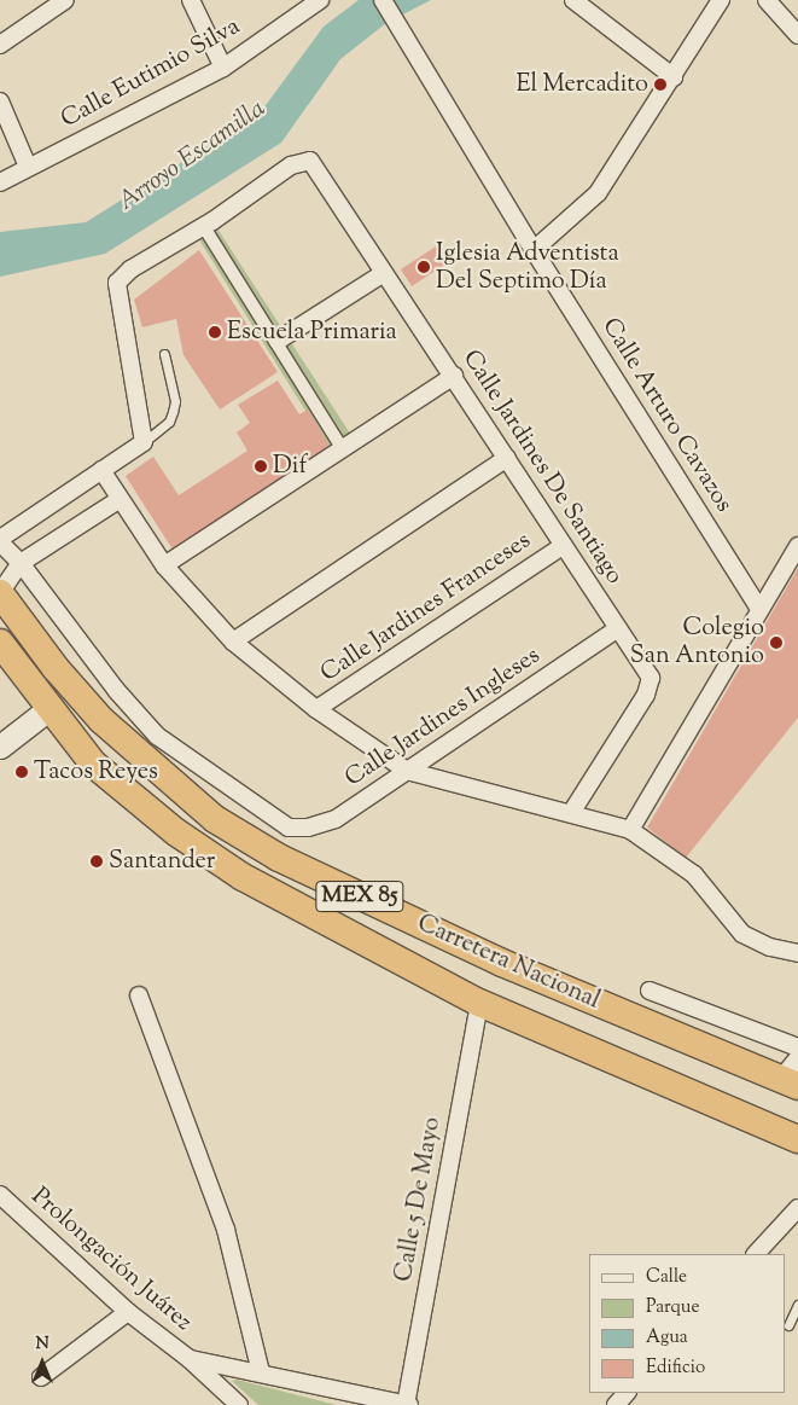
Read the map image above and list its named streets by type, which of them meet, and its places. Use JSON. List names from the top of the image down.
{
  "streets": {
    "highway": ["MEX 85", "Carretera Nacional"],
    "street": [
      "Calle Eutimio Silva",
      "Calle Arturo Cavazos",
      "Calle Jardines De Santiago",
      "Calle Jardines Franceses",
      "Calle Jardines Ingleses",
      "Calle 5 De Mayo",
      "Prolongación Juárez"
    ]
  },
  "crossings": [
    ["Calle Jardines De Santiago", "Calle Jardines Franceses"],
    ["Calle Jardines De Santiago", "Calle Jardines Ingleses"],
    ["Carretera Nacional", "Calle 5 De Mayo"],
    ["Calle 5 De Mayo", "Prolongación Juárez"]
  ],
  "water": ["Arroyo Escamilla"],
  "places": [
    "El Mercadito",
    "Iglesia Adventista Del Septimo Día",
    "Escuela Primaria",
    "Dif",
    "Colegio San Antonio",
    "Tacos Reyes",
    "Santander"
  ],
  "legend": [
    "Calle",
    "Parque",
    "Agua",
    "Edificio"
  ],
  "north": "top"
}
